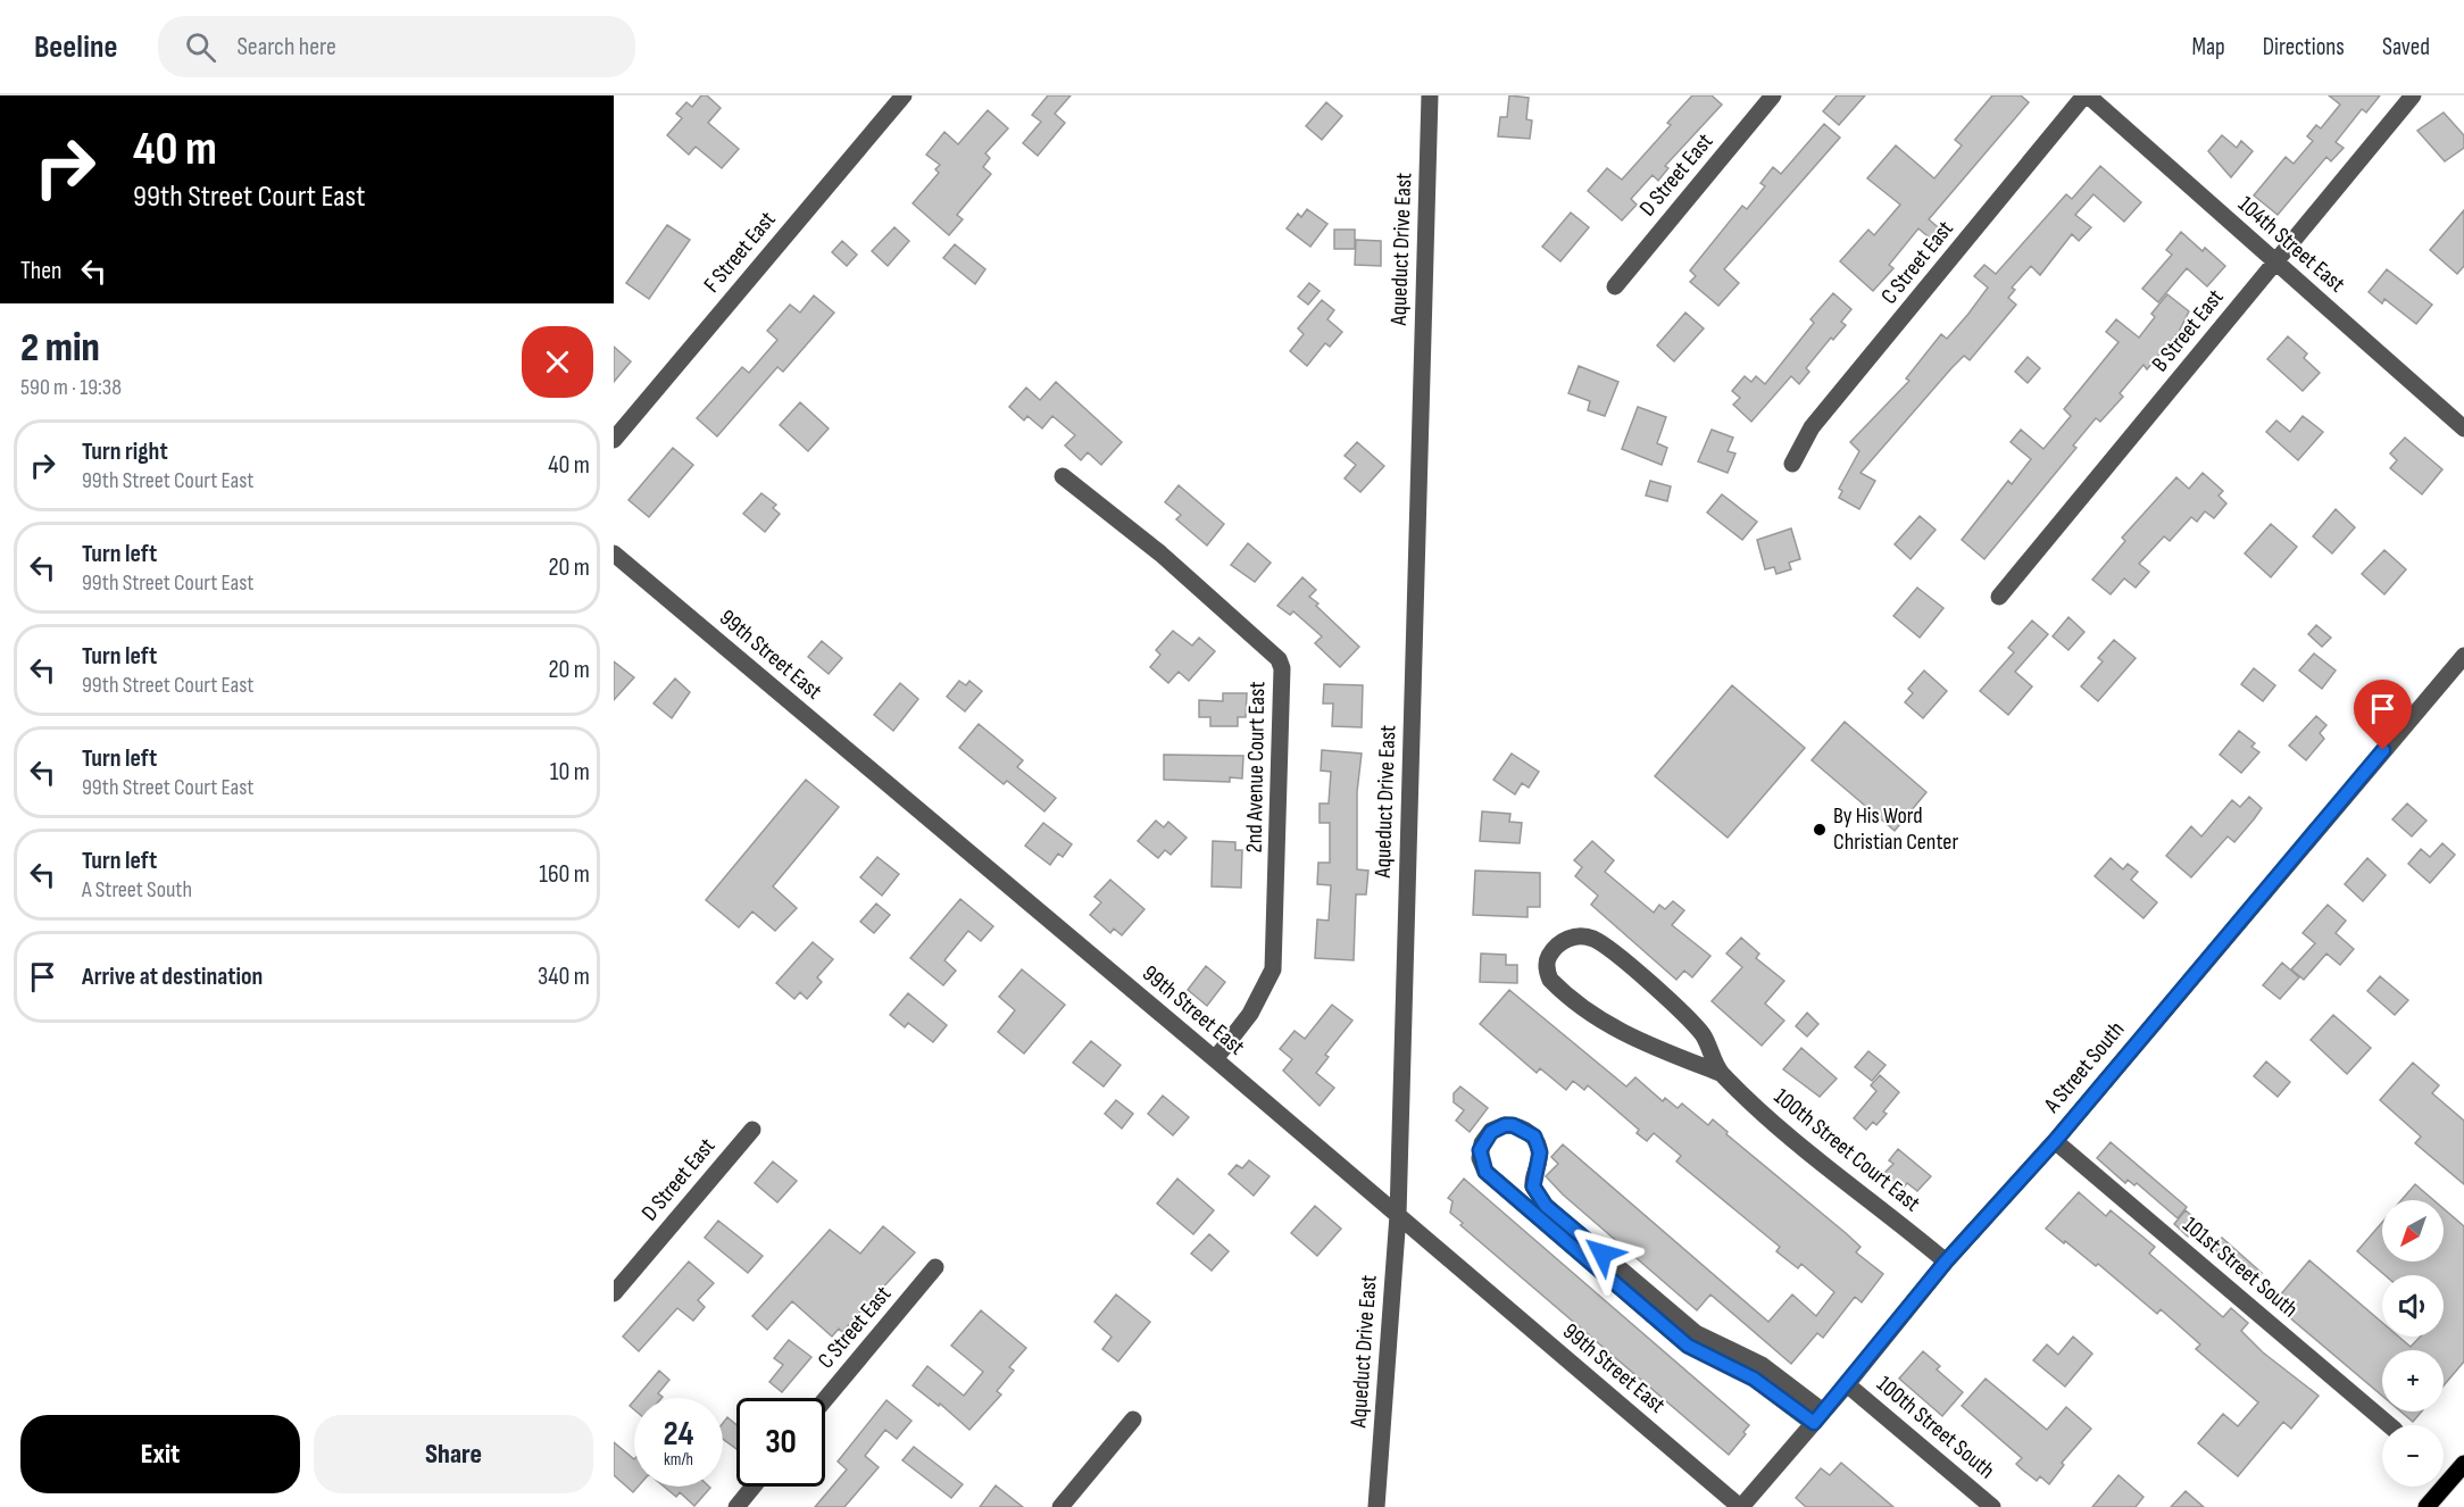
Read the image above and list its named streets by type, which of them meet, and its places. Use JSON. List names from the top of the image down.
{
  "streets": {
    "street": [
      "D Street East",
      "104th Street East",
      "Aqueduct Drive East",
      "F Street East",
      "C Street East",
      "B Street East",
      "99th Street East",
      "2nd Avenue Court East",
      "A Street South",
      "100th Street Court East",
      "101st Street South",
      "100th Street South"
    ]
  },
  "crossings": [
    ["104th Street East", "C Street East"],
    ["104th Street East", "B Street East"],
    ["Aqueduct Drive East", "99th Street East"],
    ["99th Street East", "2nd Avenue Court East"],
    ["99th Street East", "A Street South"],
    ["A Street South", "100th Street Court East"],
    ["A Street South", "101st Street South"],
    ["A Street South", "100th Street South"]
  ],
  "places": ["By His Word Christian Center"],
  "north": "bottom left",
  "page": {
    "header": "Beeline",
    "search": "Search here",
    "nav": ["Map", "Directions", "Saved"],
    "turn": ["40 m", "99th Street Court East"],
    "then": "Then",
    "heading": ["2 min", "590 m · 19:38"],
    "list": [
      {
        "name": "Turn right",
        "note": "99th Street Court East",
        "value": "40 m"
      },
      {
        "name": "Turn left",
        "note": "99th Street Court East",
        "value": "20 m"
      },
      {
        "name": "Turn left",
        "note": "99th Street Court East",
        "value": "20 m"
      },
      {
        "name": "Turn left",
        "note": "99th Street Court East",
        "value": "10 m"
      },
      {
        "name": "Turn left",
        "note": "A Street South",
        "value": "160 m"
      },
      {
        "name": "Arrive at destination",
        "value": "340 m"
      }
    ],
    "map_buttons": ["+", "−"],
    "speed": "24 km/h",
    "limit": "30",
    "buttons": ["Exit", "Share"]
  }
}
